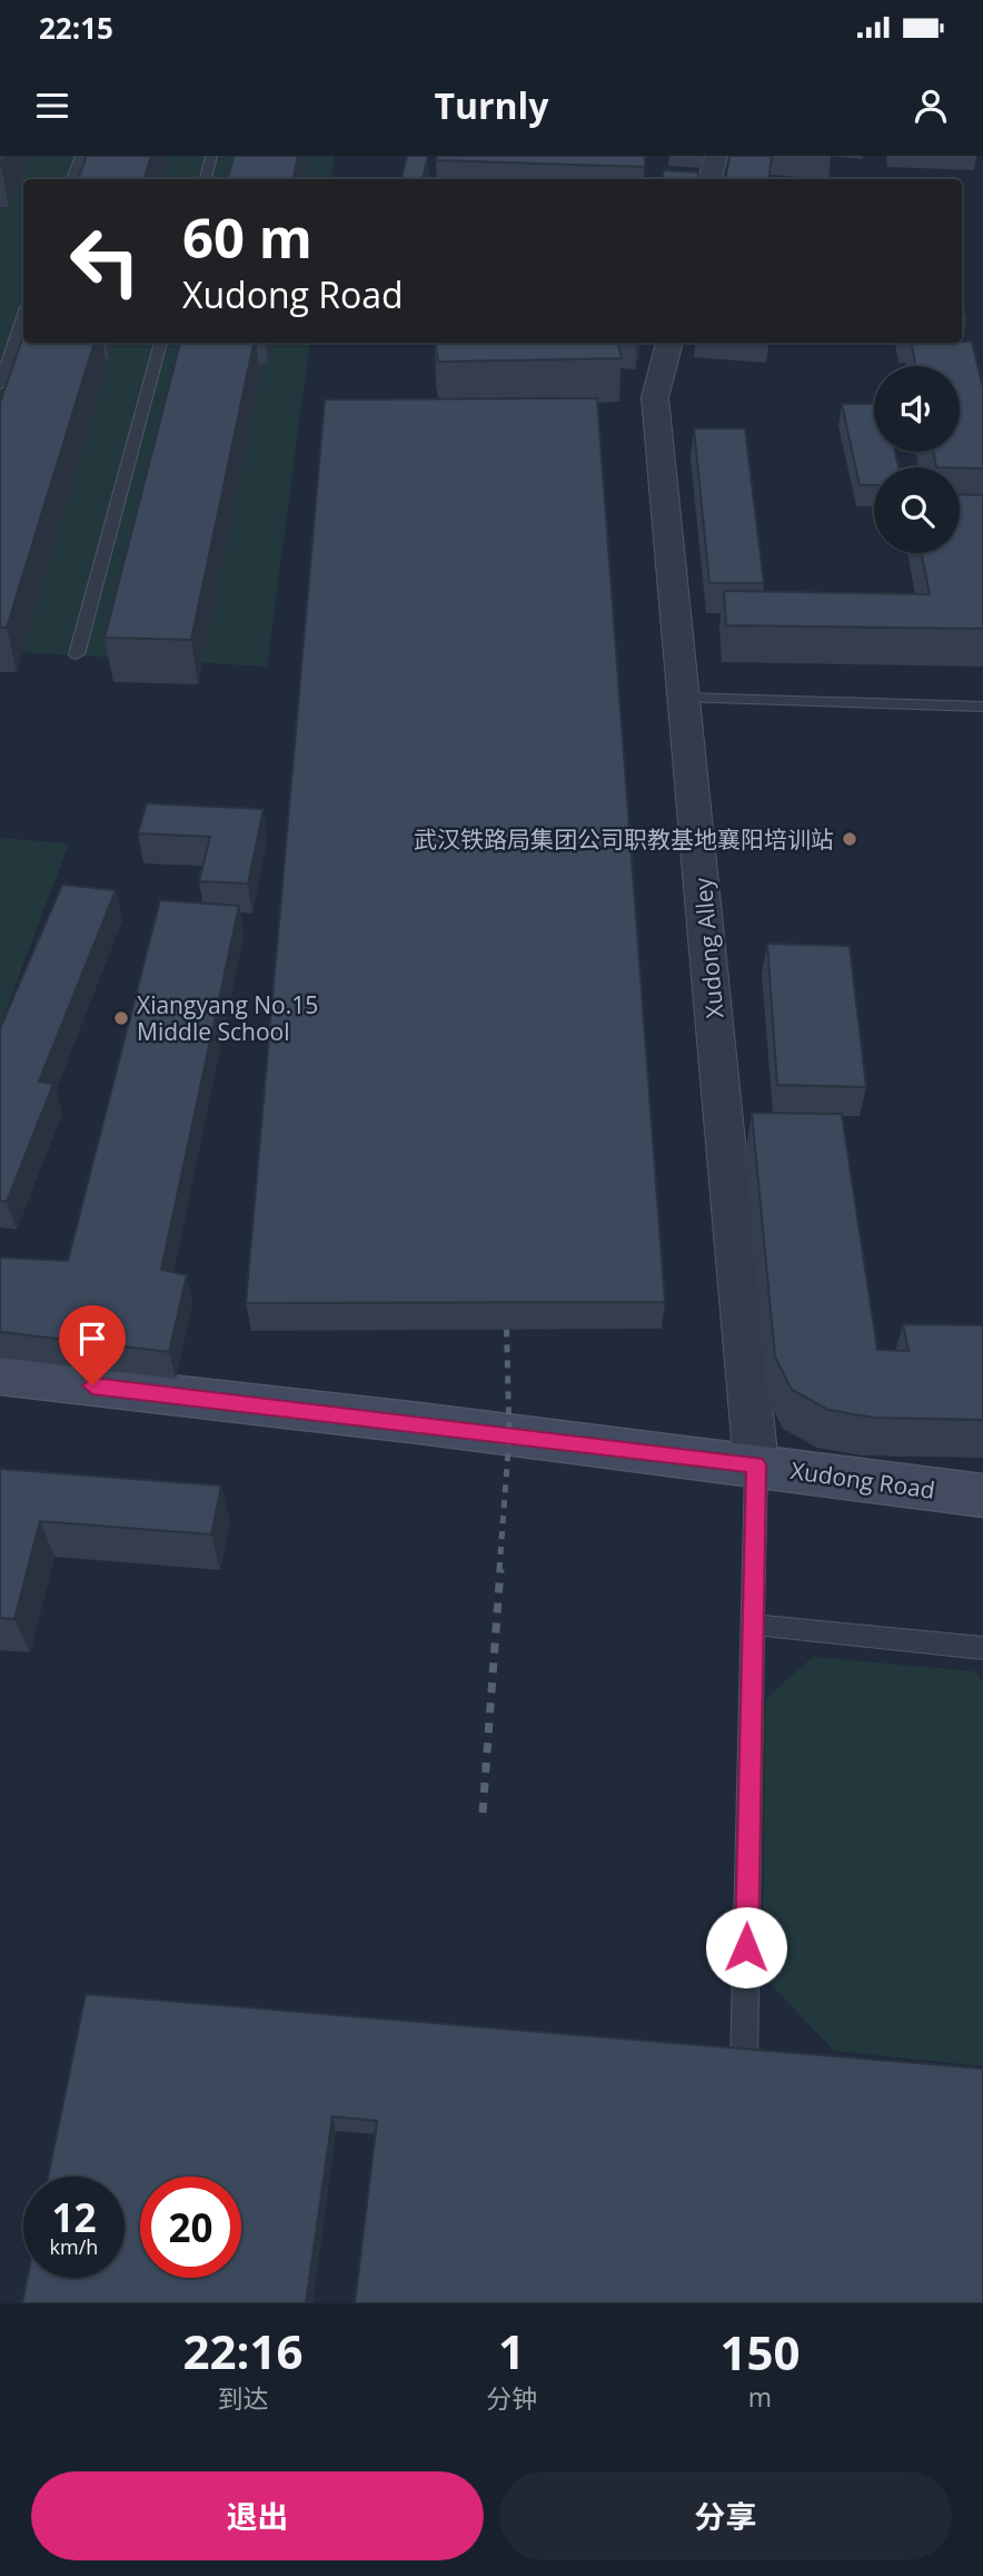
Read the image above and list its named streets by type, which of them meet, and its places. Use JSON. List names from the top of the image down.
{
  "streets": {
    "street": ["Xudong Alley", "Xudong Road"]
  },
  "crossings": [
    ["Xudong Alley", "Xudong Road"]
  ],
  "places": ["武汉铁路局集团公司职教基地襄阳培训站", "Xiangyang No.15 Middle School"],
  "page": {
    "status": "22:15",
    "header": "Turnly",
    "turn": ["60 m", "Xudong Road"],
    "speed": "12 km/h",
    "limit": "20",
    "eta": [
      "22:16",
      "到达",
      "1",
      "分钟",
      "150",
      "m"
    ],
    "buttons": ["退出", "分享"]
  }
}
